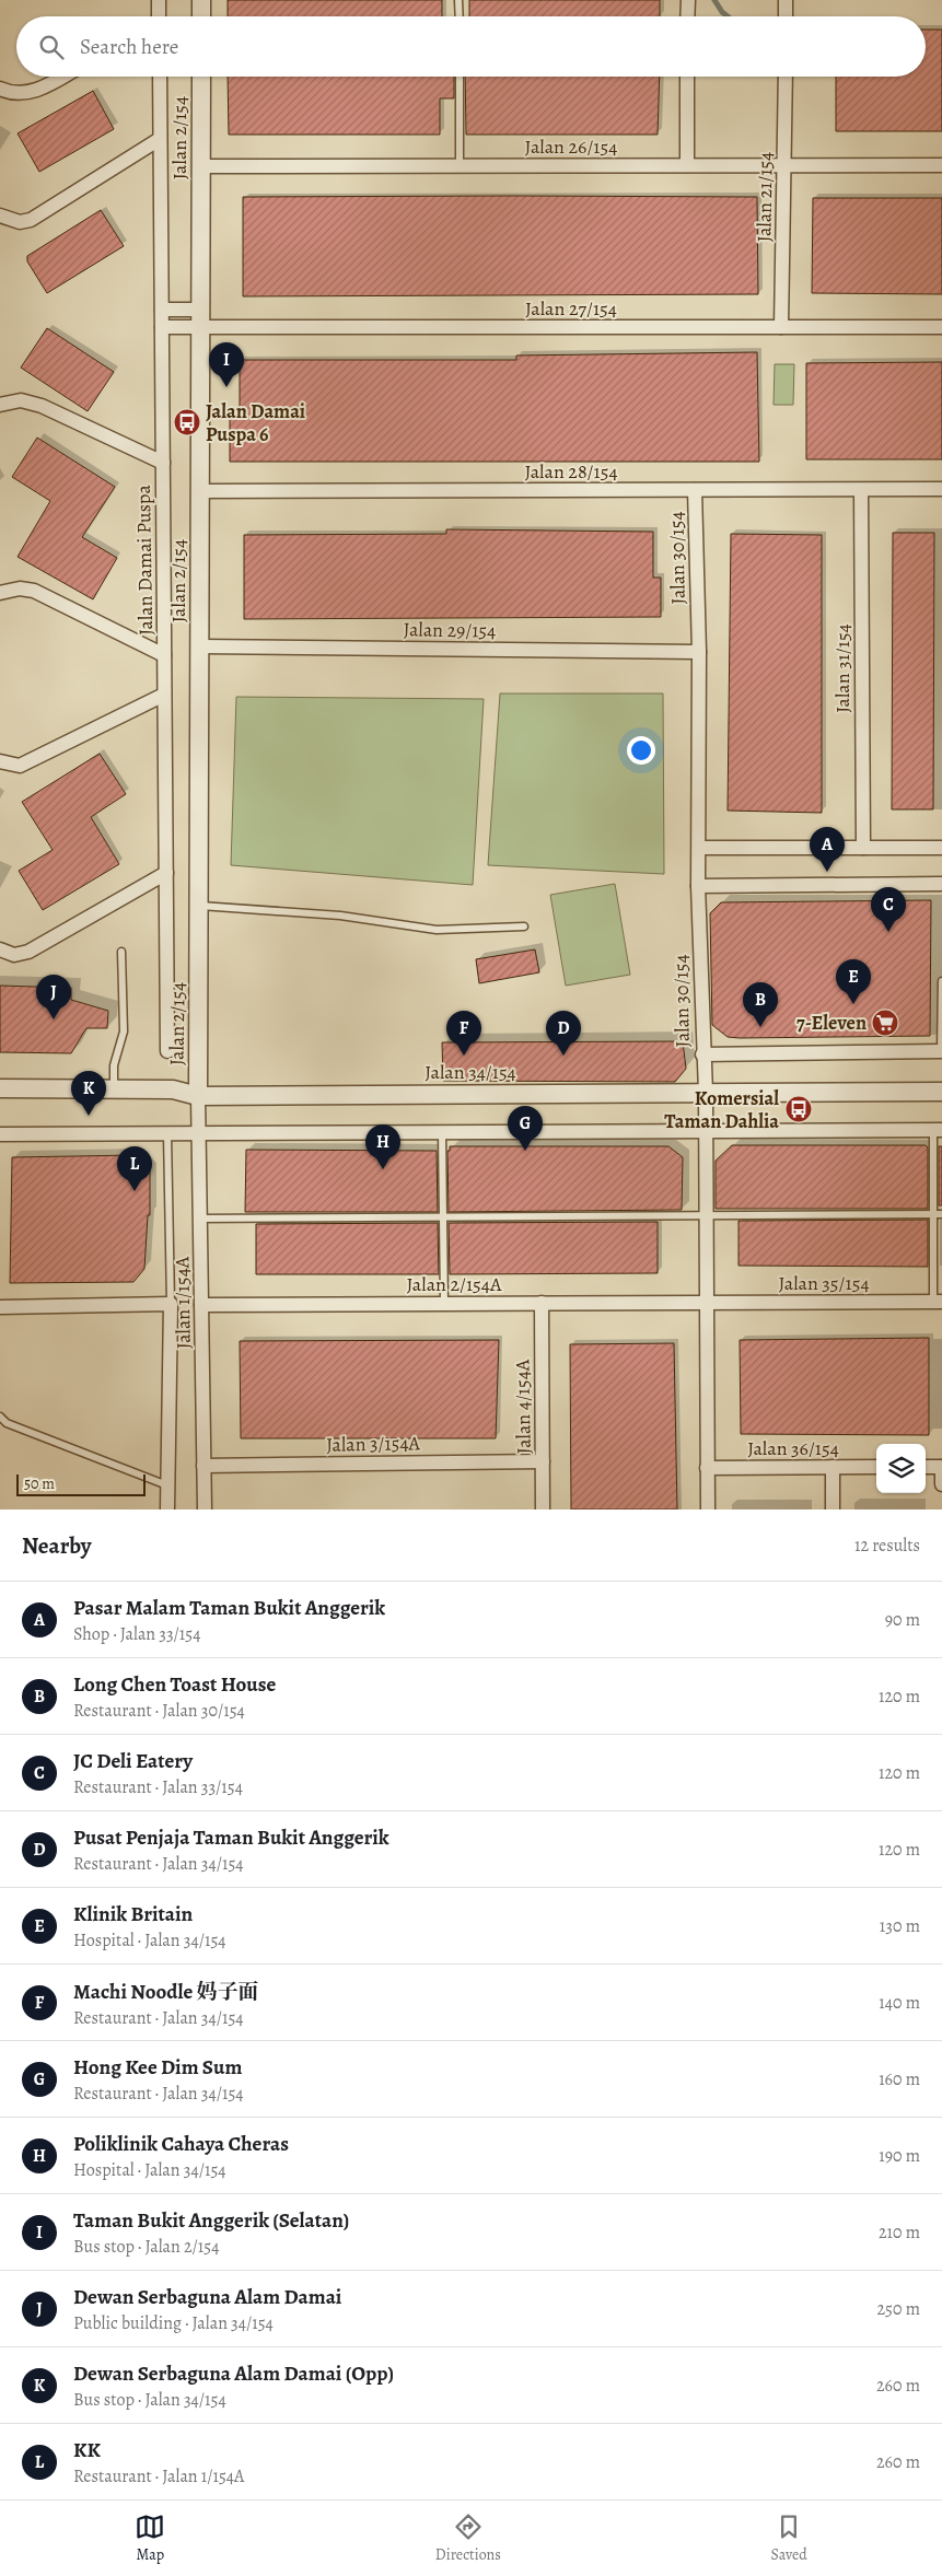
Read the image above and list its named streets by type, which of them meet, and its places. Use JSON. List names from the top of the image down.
{
  "streets": {
    "street": [
      "Jalan 2/154",
      "Jalan 26/154",
      "Jalan 21/154",
      "Jalan 27/154",
      "Jalan 28/154",
      "Jalan 30/154",
      "Jalan Damai Puspa",
      "Jalan 29/154",
      "Jalan 31/154",
      "Jalan 34/154",
      "Jalan 35/154",
      "Jalan 2/154A",
      "Jalan 1/154A",
      "Jalan 4/154A",
      "Jalan 3/154A",
      "Jalan 36/154"
    ]
  },
  "crossings": [
    ["Jalan 2/154", "Jalan 26/154"],
    ["Jalan 2/154", "Jalan 27/154"],
    ["Jalan 2/154", "Jalan 28/154"],
    ["Jalan 2/154", "Jalan 29/154"],
    ["Jalan 2/154", "Jalan 34/154"],
    ["Jalan 2/154", "Jalan 1/154A"],
    ["Jalan 26/154", "Jalan 21/154"],
    ["Jalan 21/154", "Jalan 27/154"],
    ["Jalan 28/154", "Jalan 30/154"],
    ["Jalan 28/154", "Jalan 31/154"],
    ["Jalan 30/154", "Jalan 29/154"],
    ["Jalan 30/154", "Jalan 34/154"],
    ["Jalan 30/154", "Jalan 35/154"],
    ["Jalan 30/154", "Jalan 2/154A"],
    ["Jalan 30/154", "Jalan 36/154"],
    ["Jalan 34/154", "Jalan 1/154A"],
    ["Jalan 35/154", "Jalan 2/154A"],
    ["Jalan 2/154A", "Jalan 1/154A"],
    ["Jalan 2/154A", "Jalan 4/154A"],
    ["Jalan 1/154A", "Jalan 3/154A"],
    ["Jalan 4/154A", "Jalan 3/154A"]
  ],
  "places": {
    "bus stop": ["Jalan Damai Puspa 6", "Komersial Taman Dahlia"],
    "supermarket": ["7-Eleven"]
  },
  "scale_bar": "50 m",
  "page": {
    "search": "Search here",
    "pins": [
      "I",
      "A",
      "C",
      "E",
      "J",
      "B",
      "D",
      "F",
      "K",
      "G",
      "H",
      "L"
    ],
    "scale": "50 m",
    "heading": ["Nearby", "12 results"],
    "list": [
      {
        "mark": "A",
        "name": "Pasar Malam Taman Bukit Anggerik",
        "note": "Shop · Jalan 33/154",
        "value": "90 m"
      },
      {
        "mark": "B",
        "name": "Long Chen Toast House",
        "note": "Restaurant · Jalan 30/154",
        "value": "120 m"
      },
      {
        "mark": "C",
        "name": "JC Deli Eatery",
        "note": "Restaurant · Jalan 33/154",
        "value": "120 m"
      },
      {
        "mark": "D",
        "name": "Pusat Penjaja Taman Bukit Anggerik",
        "note": "Restaurant · Jalan 34/154",
        "value": "120 m"
      },
      {
        "mark": "E",
        "name": "Klinik Britain",
        "note": "Hospital · Jalan 34/154",
        "value": "130 m"
      },
      {
        "mark": "F",
        "name": "Machi Noodle 妈子面",
        "note": "Restaurant · Jalan 34/154",
        "value": "140 m"
      },
      {
        "mark": "G",
        "name": "Hong Kee Dim Sum",
        "note": "Restaurant · Jalan 34/154",
        "value": "160 m"
      },
      {
        "mark": "H",
        "name": "Poliklinik Cahaya Cheras",
        "note": "Hospital · Jalan 34/154",
        "value": "190 m"
      },
      {
        "mark": "I",
        "name": "Taman Bukit Anggerik (Selatan)",
        "note": "Bus stop · Jalan 2/154",
        "value": "210 m"
      },
      {
        "mark": "J",
        "name": "Dewan Serbaguna Alam Damai",
        "note": "Public building · Jalan 34/154",
        "value": "250 m"
      },
      {
        "mark": "K",
        "name": "Dewan Serbaguna Alam Damai (Opp)",
        "note": "Bus stop · Jalan 34/154",
        "value": "260 m"
      },
      {
        "mark": "L",
        "name": "KK",
        "note": "Restaurant · Jalan 1/154A",
        "value": "260 m"
      }
    ],
    "nav": ["Map", "Directions", "Saved"]
  }
}
